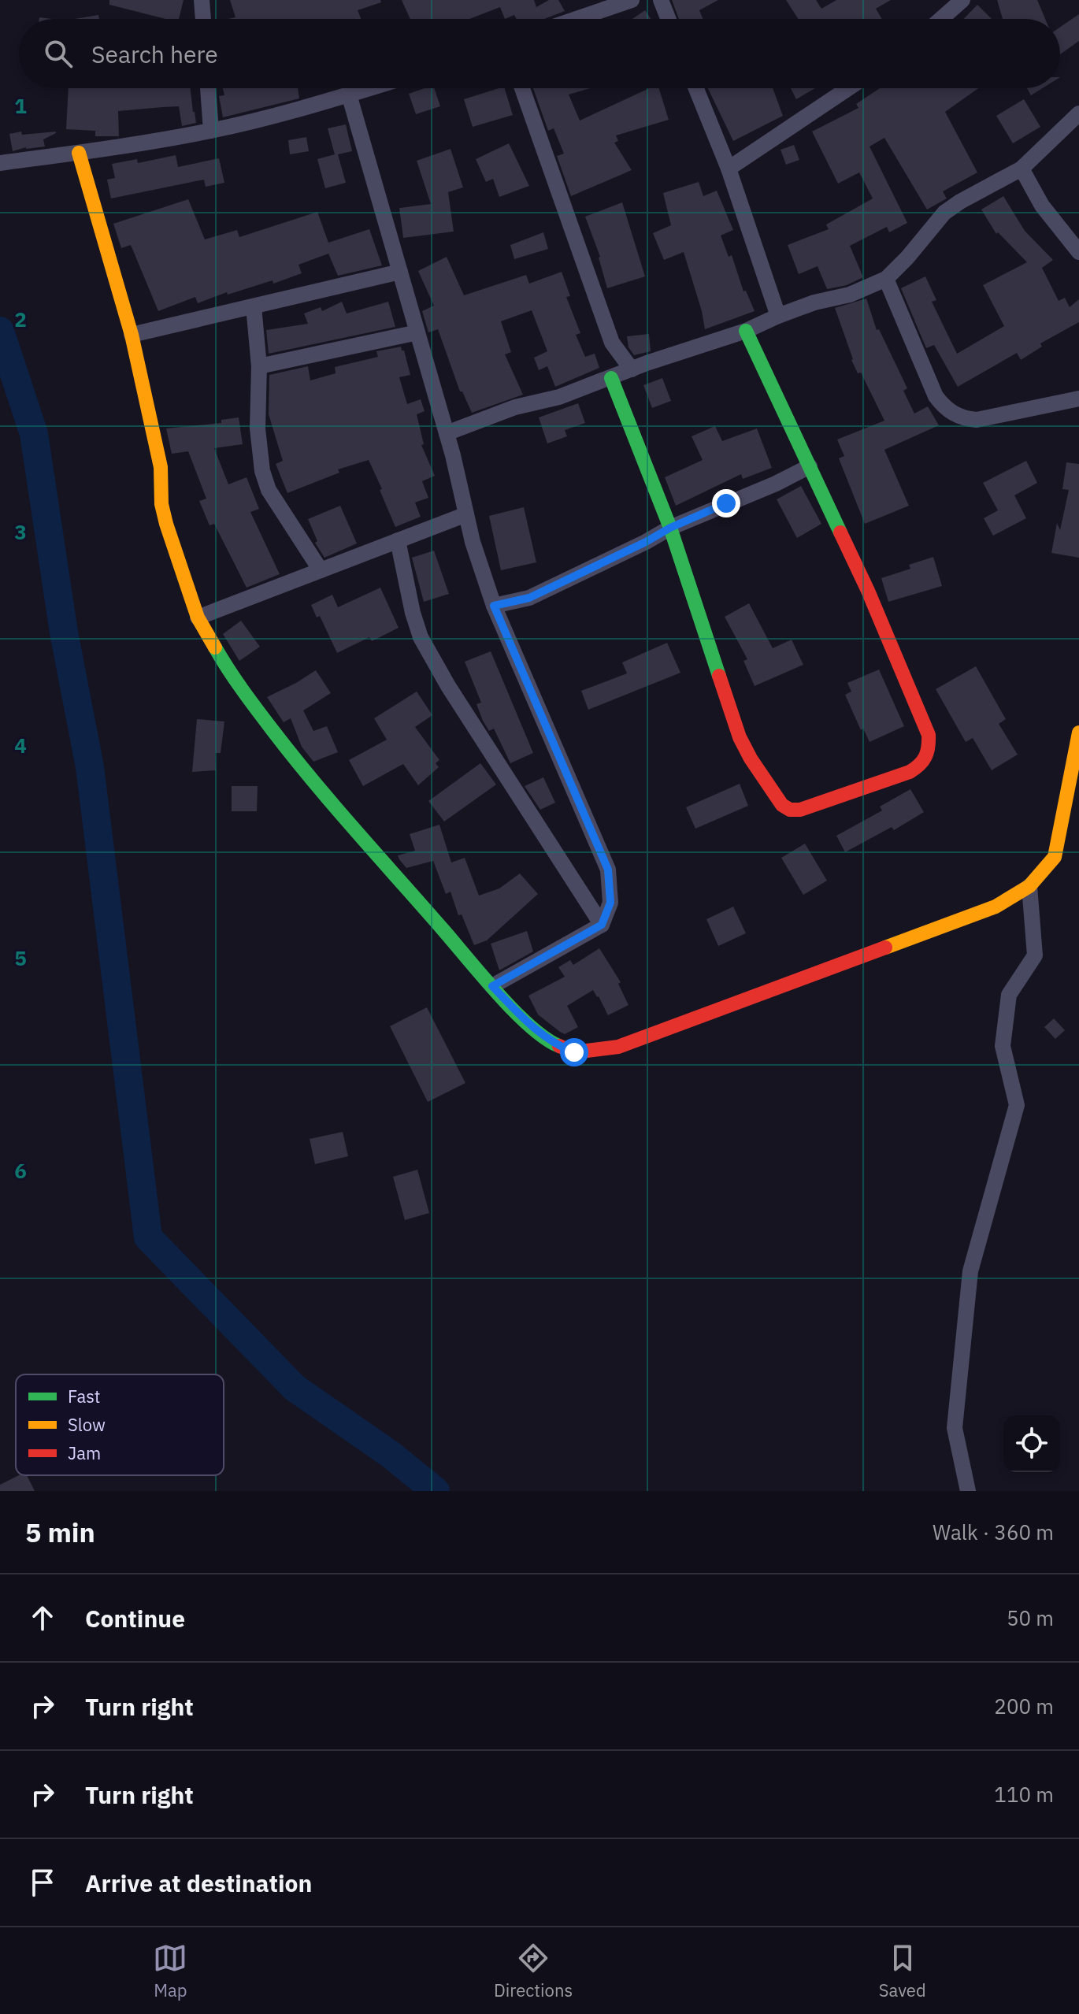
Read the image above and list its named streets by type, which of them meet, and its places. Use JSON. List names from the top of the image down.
{
  "legend": ["Fast", "Slow", "Jam"],
  "page": {
    "search": "Search here",
    "heading": ["5 min", "Walk · 360 m"],
    "list": [
      ["Continue", "50 m"],
      ["Turn right", "200 m"],
      ["Turn right", "110 m"],
      "Arrive at destination"
    ],
    "nav": ["Map", "Directions", "Saved"]
  },
  "grid": {
    "rows": [
      "1",
      "2",
      "3",
      "4",
      "5",
      "6"
    ]
  }
}
